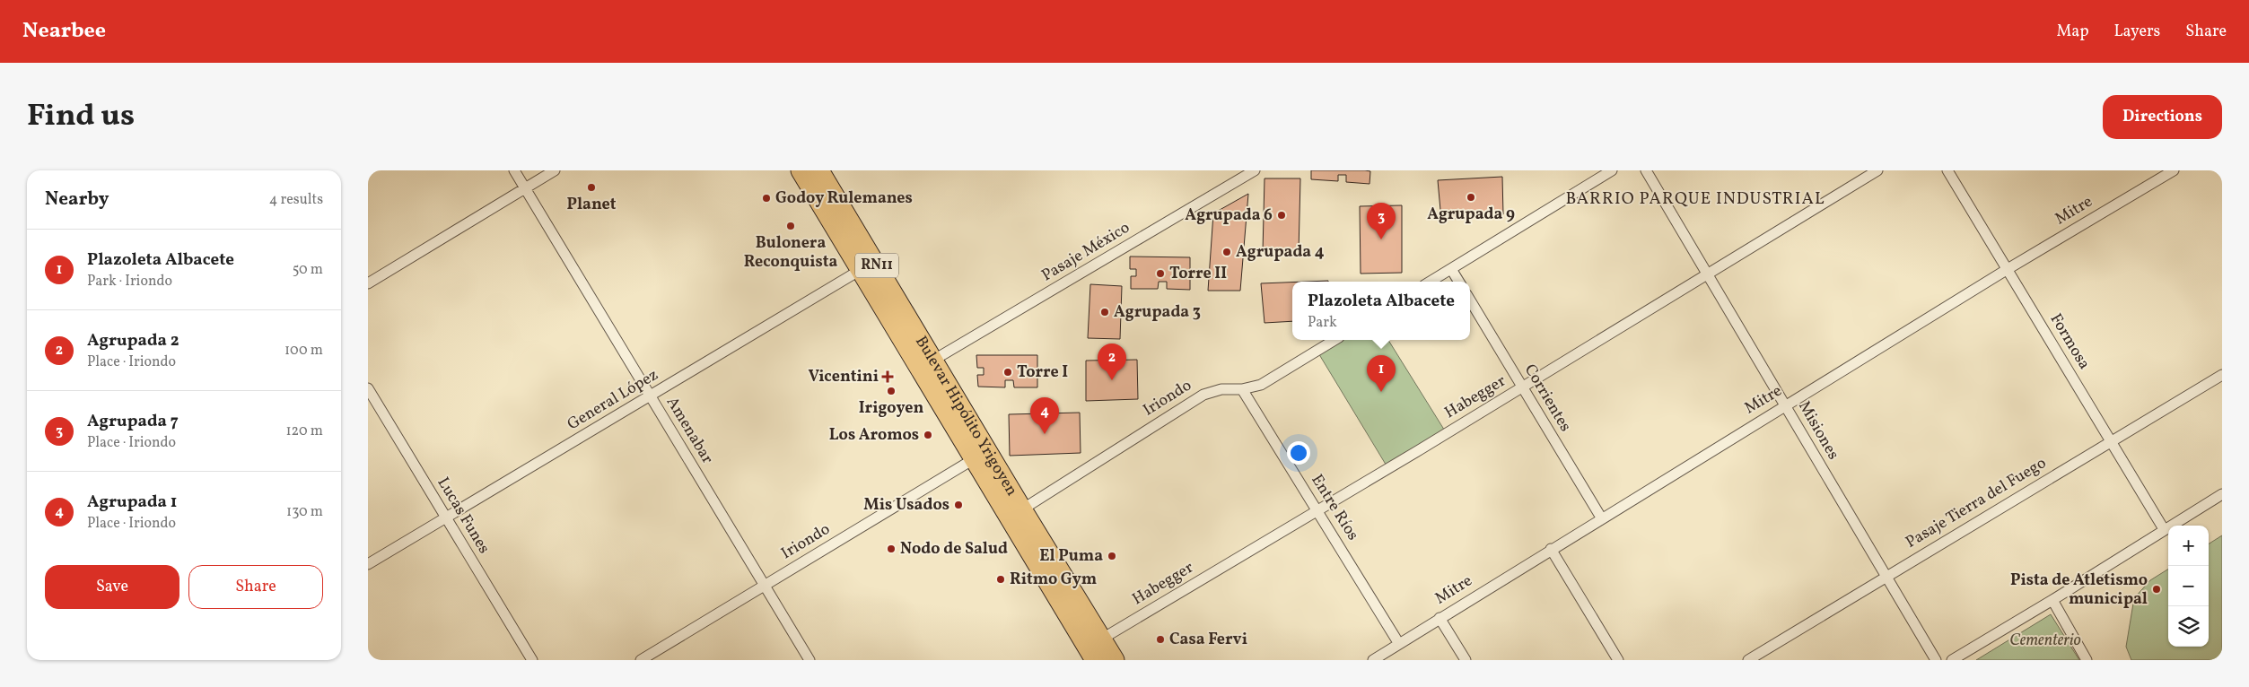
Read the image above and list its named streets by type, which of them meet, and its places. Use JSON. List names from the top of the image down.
{
  "streets": {
    "highway": ["RN11", "Bulevar Hipólito Yrigoyen"],
    "street": [
      "Mitre",
      "Pasaje México",
      "Formosa",
      "Habegger",
      "Iriondo",
      "Corrientes",
      "General López",
      "Amenabar",
      "Misiones",
      "Pasaje Tierra del Fuego",
      "Entre Ríos",
      "Lucas Funes"
    ]
  },
  "crossings": [
    ["Mitre", "Formosa"],
    ["Mitre", "Corrientes"],
    ["Mitre", "Misiones"],
    ["Mitre", "Entre Ríos"],
    ["Pasaje México", "Bulevar Hipólito Yrigoyen"],
    ["Formosa", "Pasaje Tierra del Fuego"],
    ["Habegger", "Corrientes"],
    ["Habegger", "Bulevar Hipólito Yrigoyen"],
    ["Habegger", "Misiones"],
    ["Habegger", "Entre Ríos"],
    ["Iriondo", "Bulevar Hipólito Yrigoyen"],
    ["Iriondo", "Amenabar"],
    ["Iriondo", "Entre Ríos"],
    ["General López", "Bulevar Hipólito Yrigoyen"],
    ["General López", "Amenabar"],
    ["General López", "Lucas Funes"],
    ["Misiones", "Pasaje Tierra del Fuego"]
  ],
  "districts": ["BARRIO PARQUE INDUSTRIAL"],
  "parks": ["Cementerio"],
  "places": {
    "other": [
      "Planet",
      "Agrupada 9",
      "Godoy Rulemanes",
      "Agrupada 6",
      "Bulonera Reconquista",
      "Agrupada 4",
      "Torre II",
      "Agrupada 3",
      "Torre I",
      "Irigoyen",
      "Los Aromos",
      "Mis Usados",
      "Nodo de Salud",
      "El Puma",
      "Ritmo Gym",
      "Pista de Atletismo municipal",
      "Casa Fervi"
    ],
    "health": ["Vicentini"]
  },
  "page": {
    "header": "Nearbee",
    "nav": ["Map", "Layers", "Share"],
    "title": "Find us",
    "buttons": [
      "Directions",
      ["Save", "Share"]
    ],
    "heading": ["Nearby", "4 results"],
    "pins": [
      "3",
      "2",
      "1",
      "4"
    ],
    "list": [
      {
        "mark": "1",
        "name": "Plazoleta Albacete",
        "note": "Park · Iriondo",
        "value": "50 m"
      },
      {
        "mark": "2",
        "name": "Agrupada 2",
        "note": "Place · Iriondo",
        "value": "100 m"
      },
      {
        "mark": "3",
        "name": "Agrupada 7",
        "note": "Place · Iriondo",
        "value": "120 m"
      },
      {
        "mark": "4",
        "name": "Agrupada 1",
        "note": "Place · Iriondo",
        "value": "130 m"
      }
    ],
    "popup": ["Plazoleta Albacete", "Park"],
    "map_buttons": ["+", "−"]
  }
}
